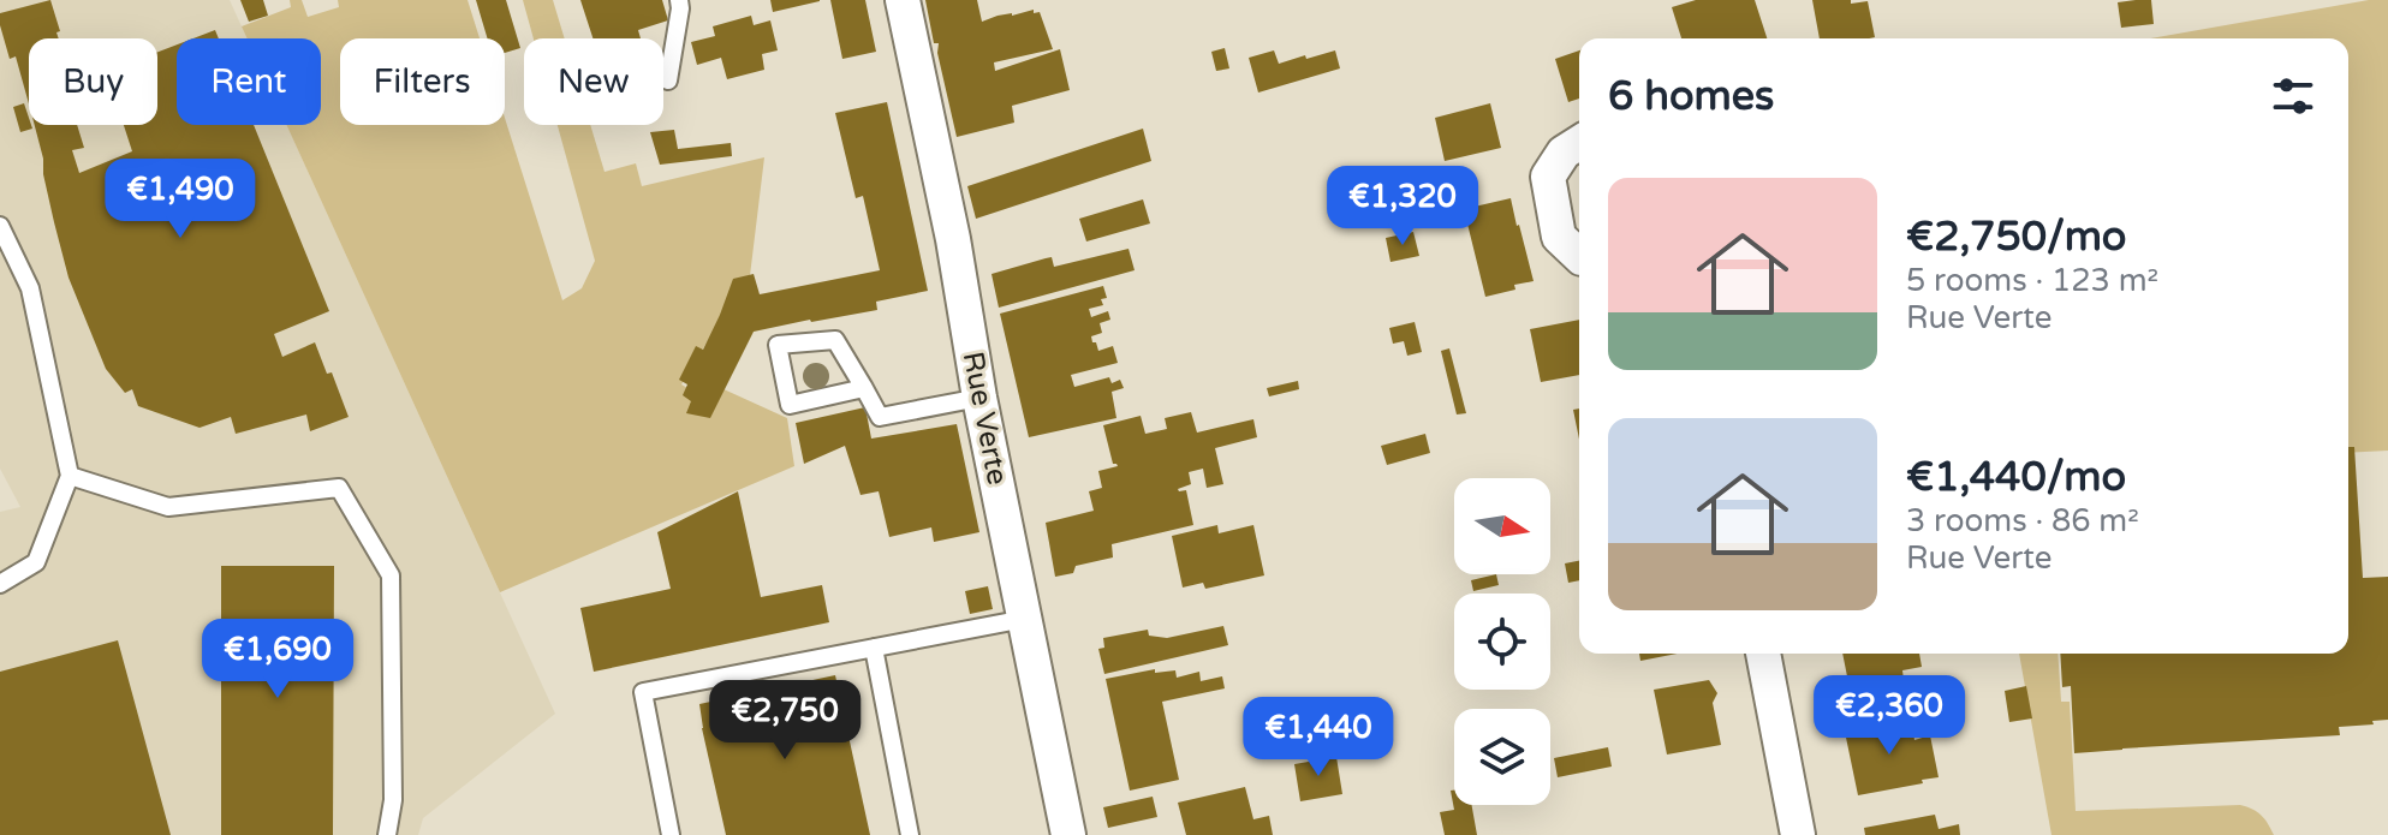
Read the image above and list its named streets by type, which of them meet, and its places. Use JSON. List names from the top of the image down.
{
  "streets": {
    "street": ["Rue Verte"]
  },
  "north": "right",
  "page": {
    "chip": [
      "Buy",
      "Rent",
      "Filters",
      "New"
    ],
    "heading": "6 homes",
    "list": [
      {
        "name": "€2,750/mo",
        "note": "5 rooms · 123 m² · Rue Verte"
      },
      {
        "name": "€1,440/mo",
        "note": "3 rooms · 86 m² · Rue Verte"
      }
    ],
    "price": [
      "€1,490",
      "€1,320",
      "€1,690",
      "€2,360",
      "€2,750",
      "€1,440"
    ]
  }
}
